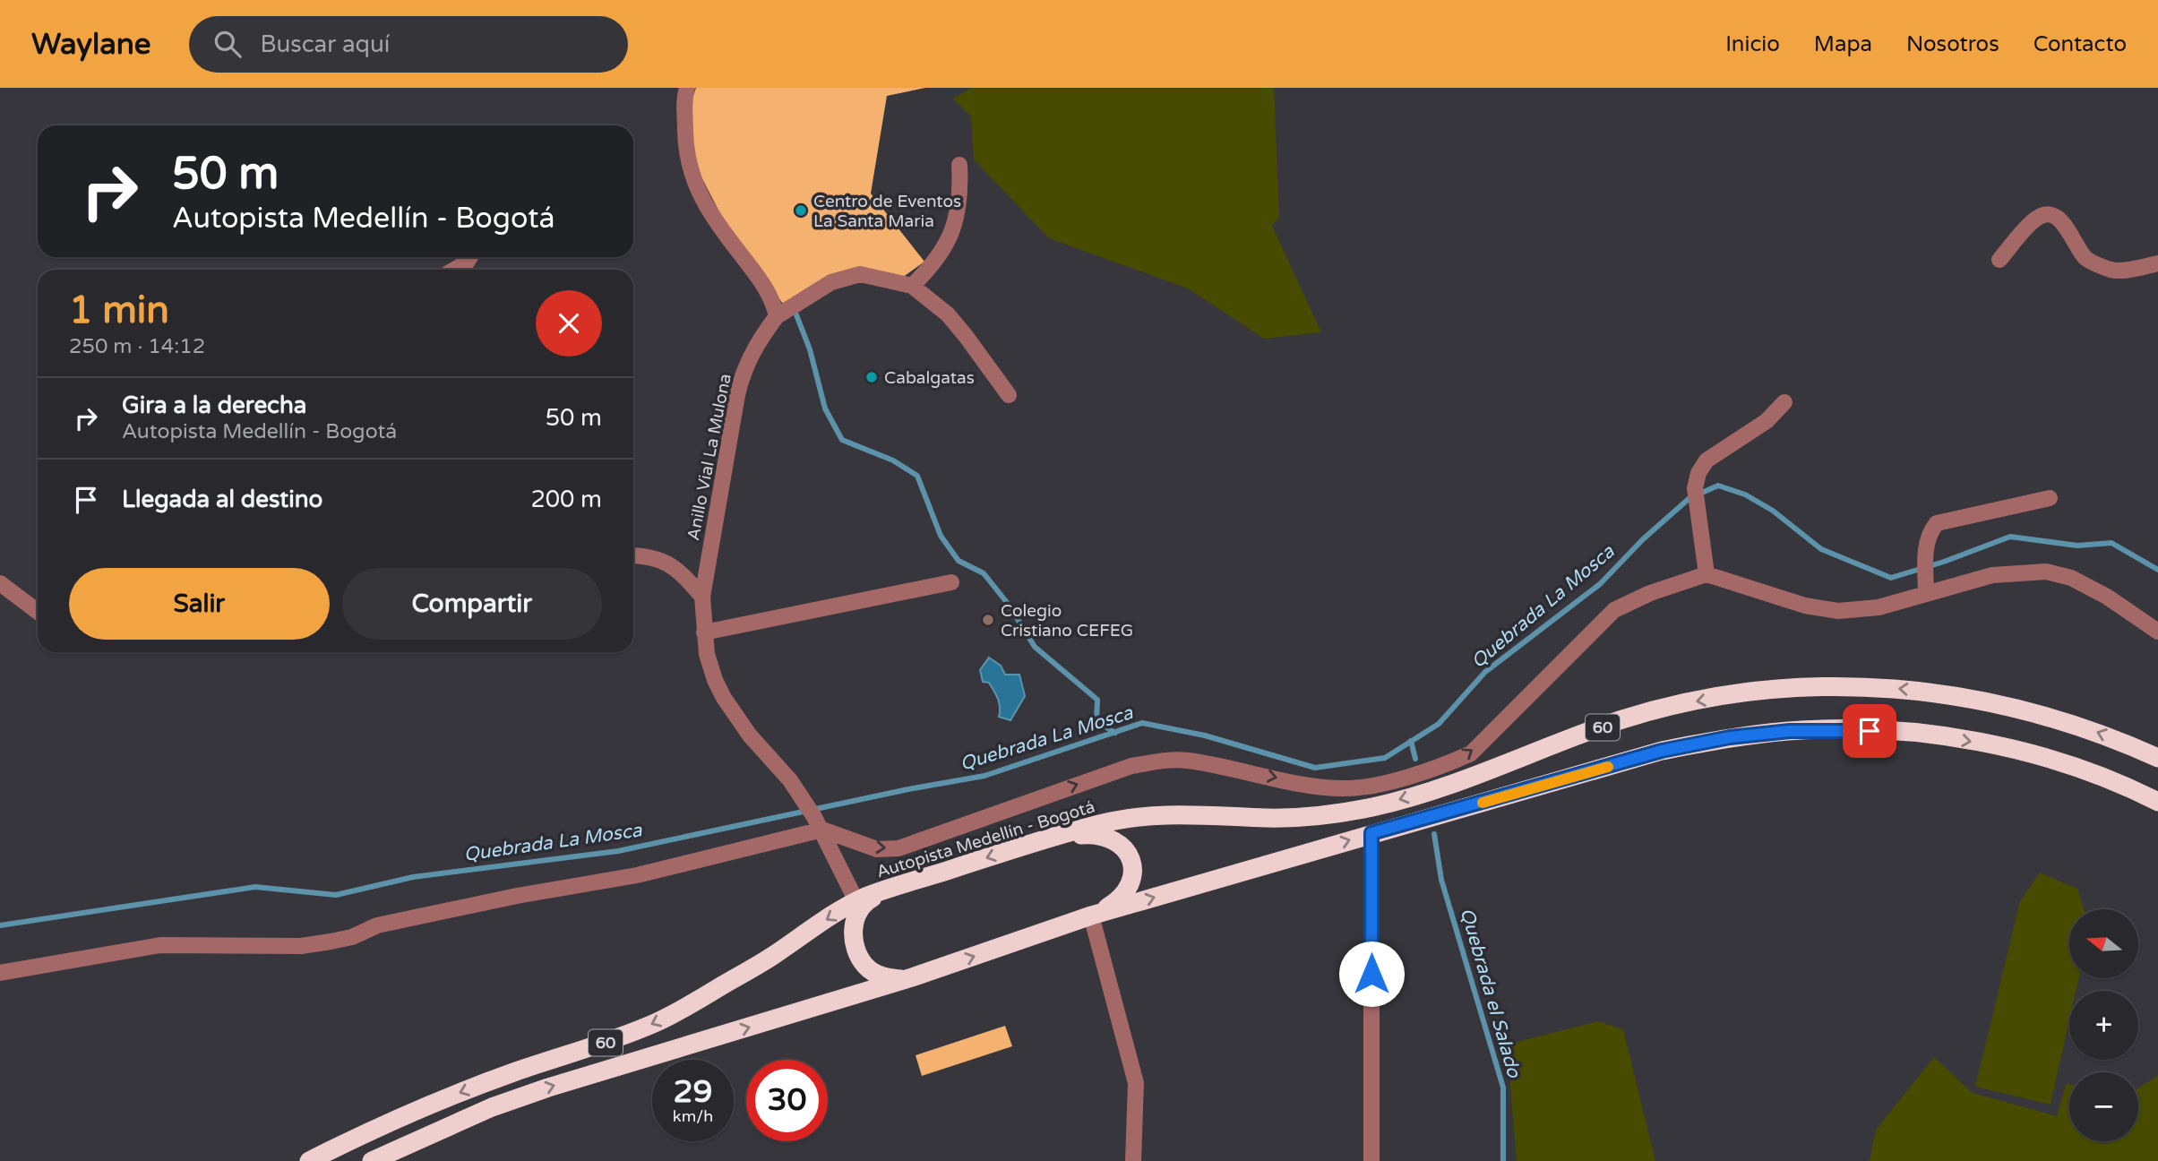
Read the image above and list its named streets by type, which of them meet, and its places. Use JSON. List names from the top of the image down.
{
  "streets": {
    "highway": ["60", "Autopista Medellín - Bogotá"],
    "street": ["Anillo Vial La Mulona"]
  },
  "crossings": [
    ["Anillo Vial La Mulona", "Autopista Medellín - Bogotá"]
  ],
  "water": ["Quebrada La Mosca", "Quebrada el Salado"],
  "places": ["Centro de Eventos La Santa Maria", "Cabalgatas", "Colegio Cristiano CEFEG"],
  "north": "left",
  "page": {
    "header": "Waylane",
    "search": "Buscar aquí",
    "nav": [
      "Inicio",
      "Mapa",
      "Nosotros",
      "Contacto"
    ],
    "turn": ["50 m", "Autopista Medellín - Bogotá"],
    "heading": ["1 min", "250 m · 14:12"],
    "list": [
      {
        "name": "Gira a la derecha",
        "note": "Autopista Medellín - Bogotá",
        "value": "50 m"
      },
      {
        "name": "Llegada al destino",
        "value": "200 m"
      }
    ],
    "buttons": ["Salir", "Compartir"],
    "map_buttons": ["+", "−"],
    "speed": "29 km/h",
    "limit": "30"
  }
}
